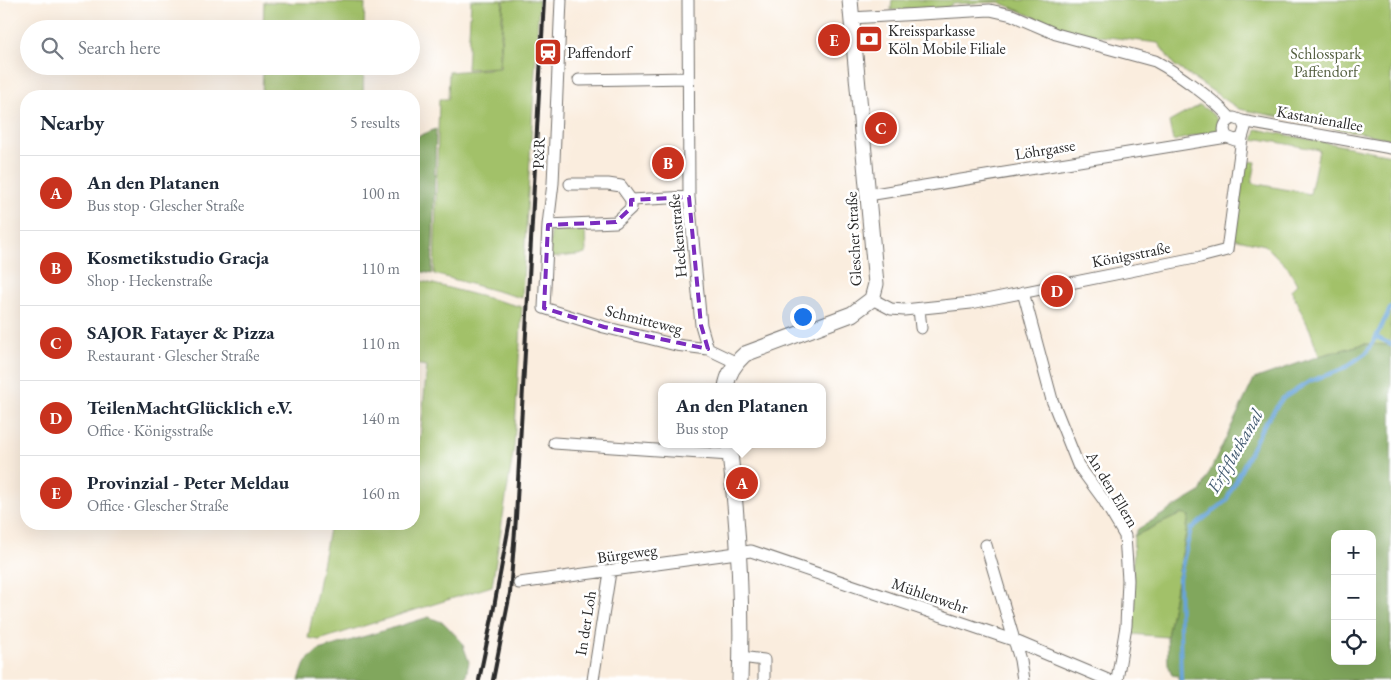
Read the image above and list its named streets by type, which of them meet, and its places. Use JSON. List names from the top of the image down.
{
  "streets": {
    "street": [
      "Kastanienallee",
      "Löhrgasse",
      "P&R",
      "Heckenstraße",
      "Glescher Straße",
      "Königsstraße",
      "Schmitteweg",
      "An den Ellern",
      "Bürgeweg",
      "Mühlenwehr",
      "In der Loh"
    ]
  },
  "crossings": [
    ["Kastanienallee", "Löhrgasse"],
    ["Kastanienallee", "Königsstraße"],
    ["Löhrgasse", "Glescher Straße"],
    ["Löhrgasse", "Königsstraße"],
    ["P&R", "Schmitteweg"],
    ["Heckenstraße", "Schmitteweg"],
    ["Glescher Straße", "Königsstraße"],
    ["Glescher Straße", "Schmitteweg"],
    ["Königsstraße", "An den Ellern"],
    ["Bürgeweg", "Mühlenwehr"],
    ["Bürgeweg", "In der Loh"]
  ],
  "water": ["Erftflutkanal"],
  "parks": ["Schlosspark Paffendorf"],
  "places": {
    "bank": ["Kreissparkasse Köln Mobile Filiale"],
    "station": ["Paffendorf"]
  },
  "page": {
    "search": "Search here",
    "pins": [
      "E",
      "C",
      "B",
      "D",
      "A"
    ],
    "heading": ["Nearby", "5 results"],
    "list": [
      {
        "mark": "A",
        "name": "An den Platanen",
        "note": "Bus stop · Glescher Straße",
        "value": "100 m"
      },
      {
        "mark": "B",
        "name": "Kosmetikstudio Gracja",
        "note": "Shop · Heckenstraße",
        "value": "110 m"
      },
      {
        "mark": "C",
        "name": "SAJOR Fatayer & Pizza",
        "note": "Restaurant · Glescher Straße",
        "value": "110 m"
      },
      {
        "mark": "D",
        "name": "TeilenMachtGlücklich e.V.",
        "note": "Office · Königsstraße",
        "value": "140 m"
      },
      {
        "mark": "E",
        "name": "Provinzial - Peter Meldau",
        "note": "Office · Glescher Straße",
        "value": "160 m"
      }
    ],
    "popup": ["An den Platanen", "Bus stop"],
    "map_buttons": ["+", "−"]
  }
}
